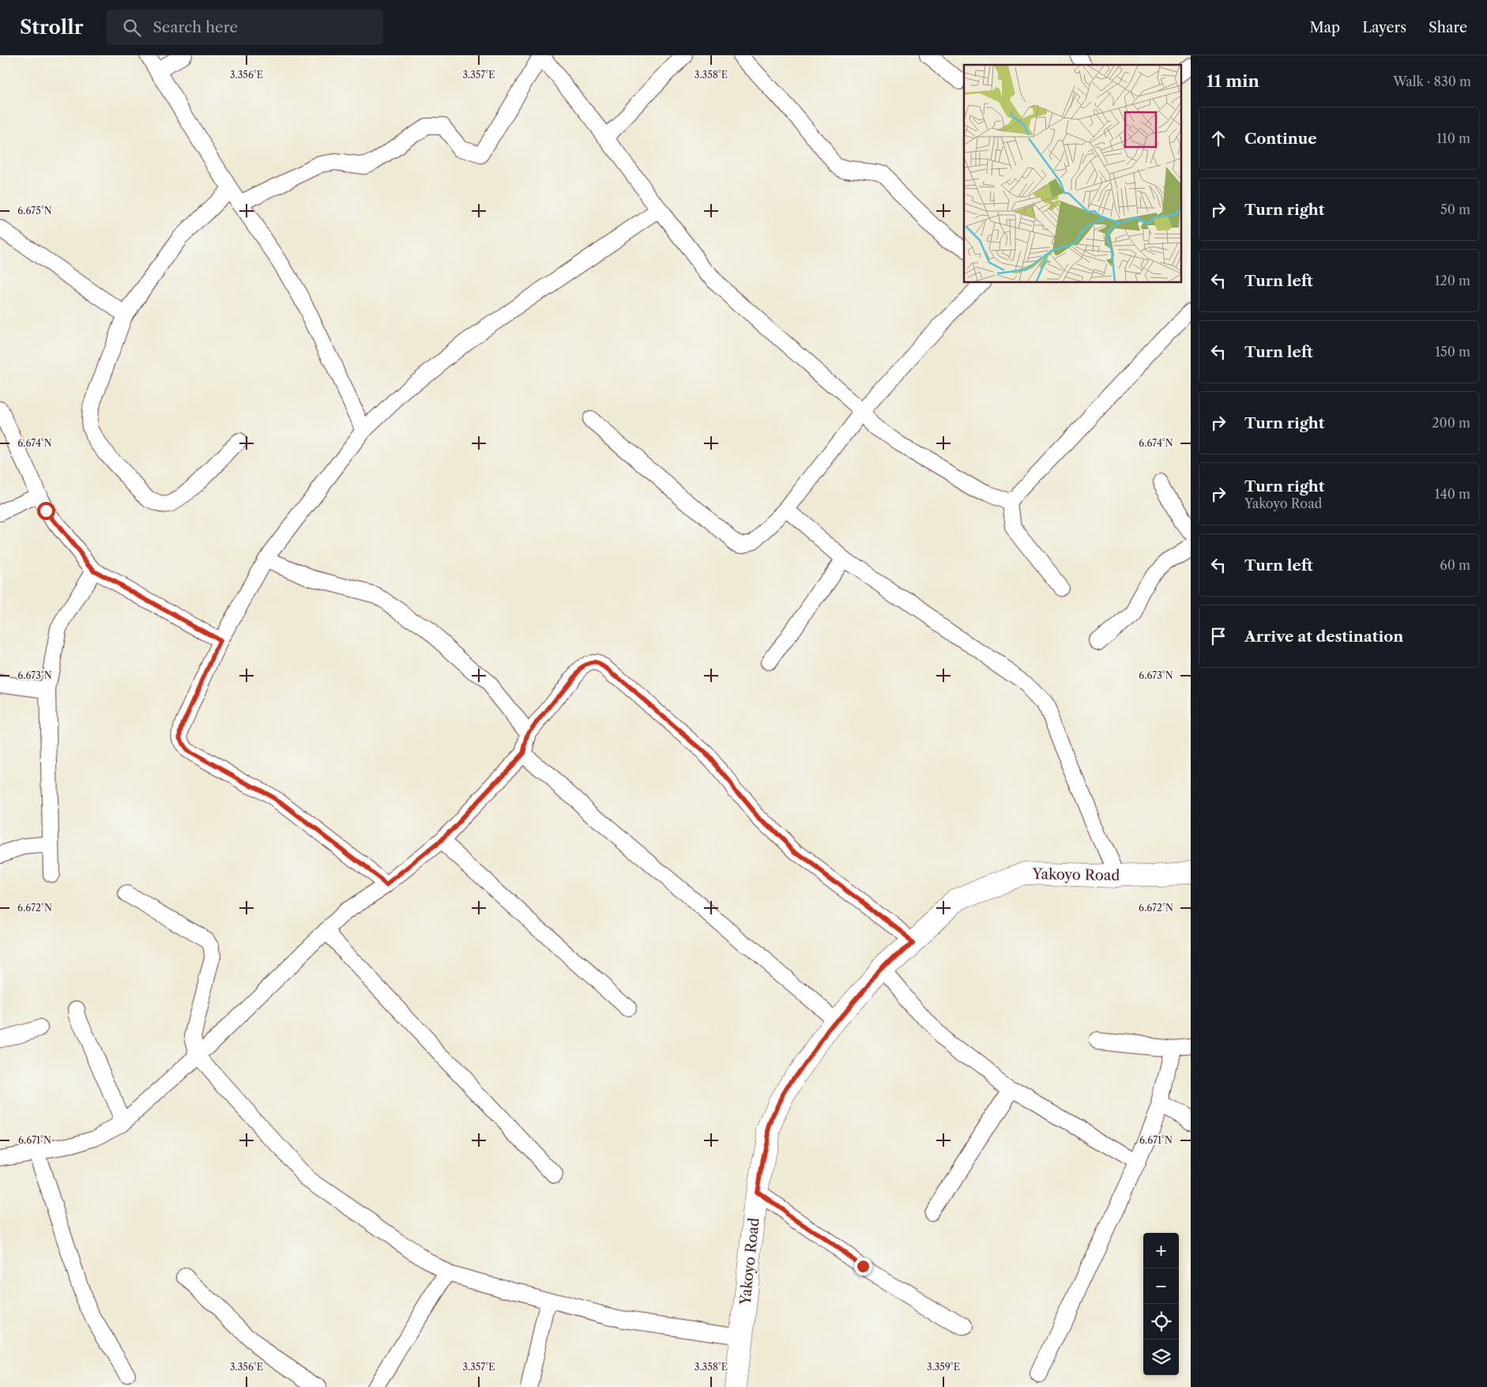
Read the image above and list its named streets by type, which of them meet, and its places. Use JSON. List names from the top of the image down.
{
  "streets": {
    "main road": ["Yakoyo Road"]
  },
  "page": {
    "header": "Strollr",
    "search": "Search here",
    "nav": ["Map", "Layers", "Share"],
    "heading": ["11 min", "Walk · 830 m"],
    "list": [
      ["Continue", "110 m"],
      ["Turn right", "50 m"],
      ["Turn left", "120 m"],
      ["Turn left", "150 m"],
      ["Turn right", "200 m"],
      ["Turn right", "Yakoyo Road", "140 m"],
      ["Turn left", "60 m"],
      "Arrive at destination"
    ],
    "map_buttons": ["+", "−"]
  },
  "coordinates": [
    "3.356°E",
    "3.357°E",
    "3.358°E",
    "6.675°N",
    "6.674°N",
    "6.673°N",
    "6.672°N",
    "6.671°N",
    "3.359°E"
  ]
}
